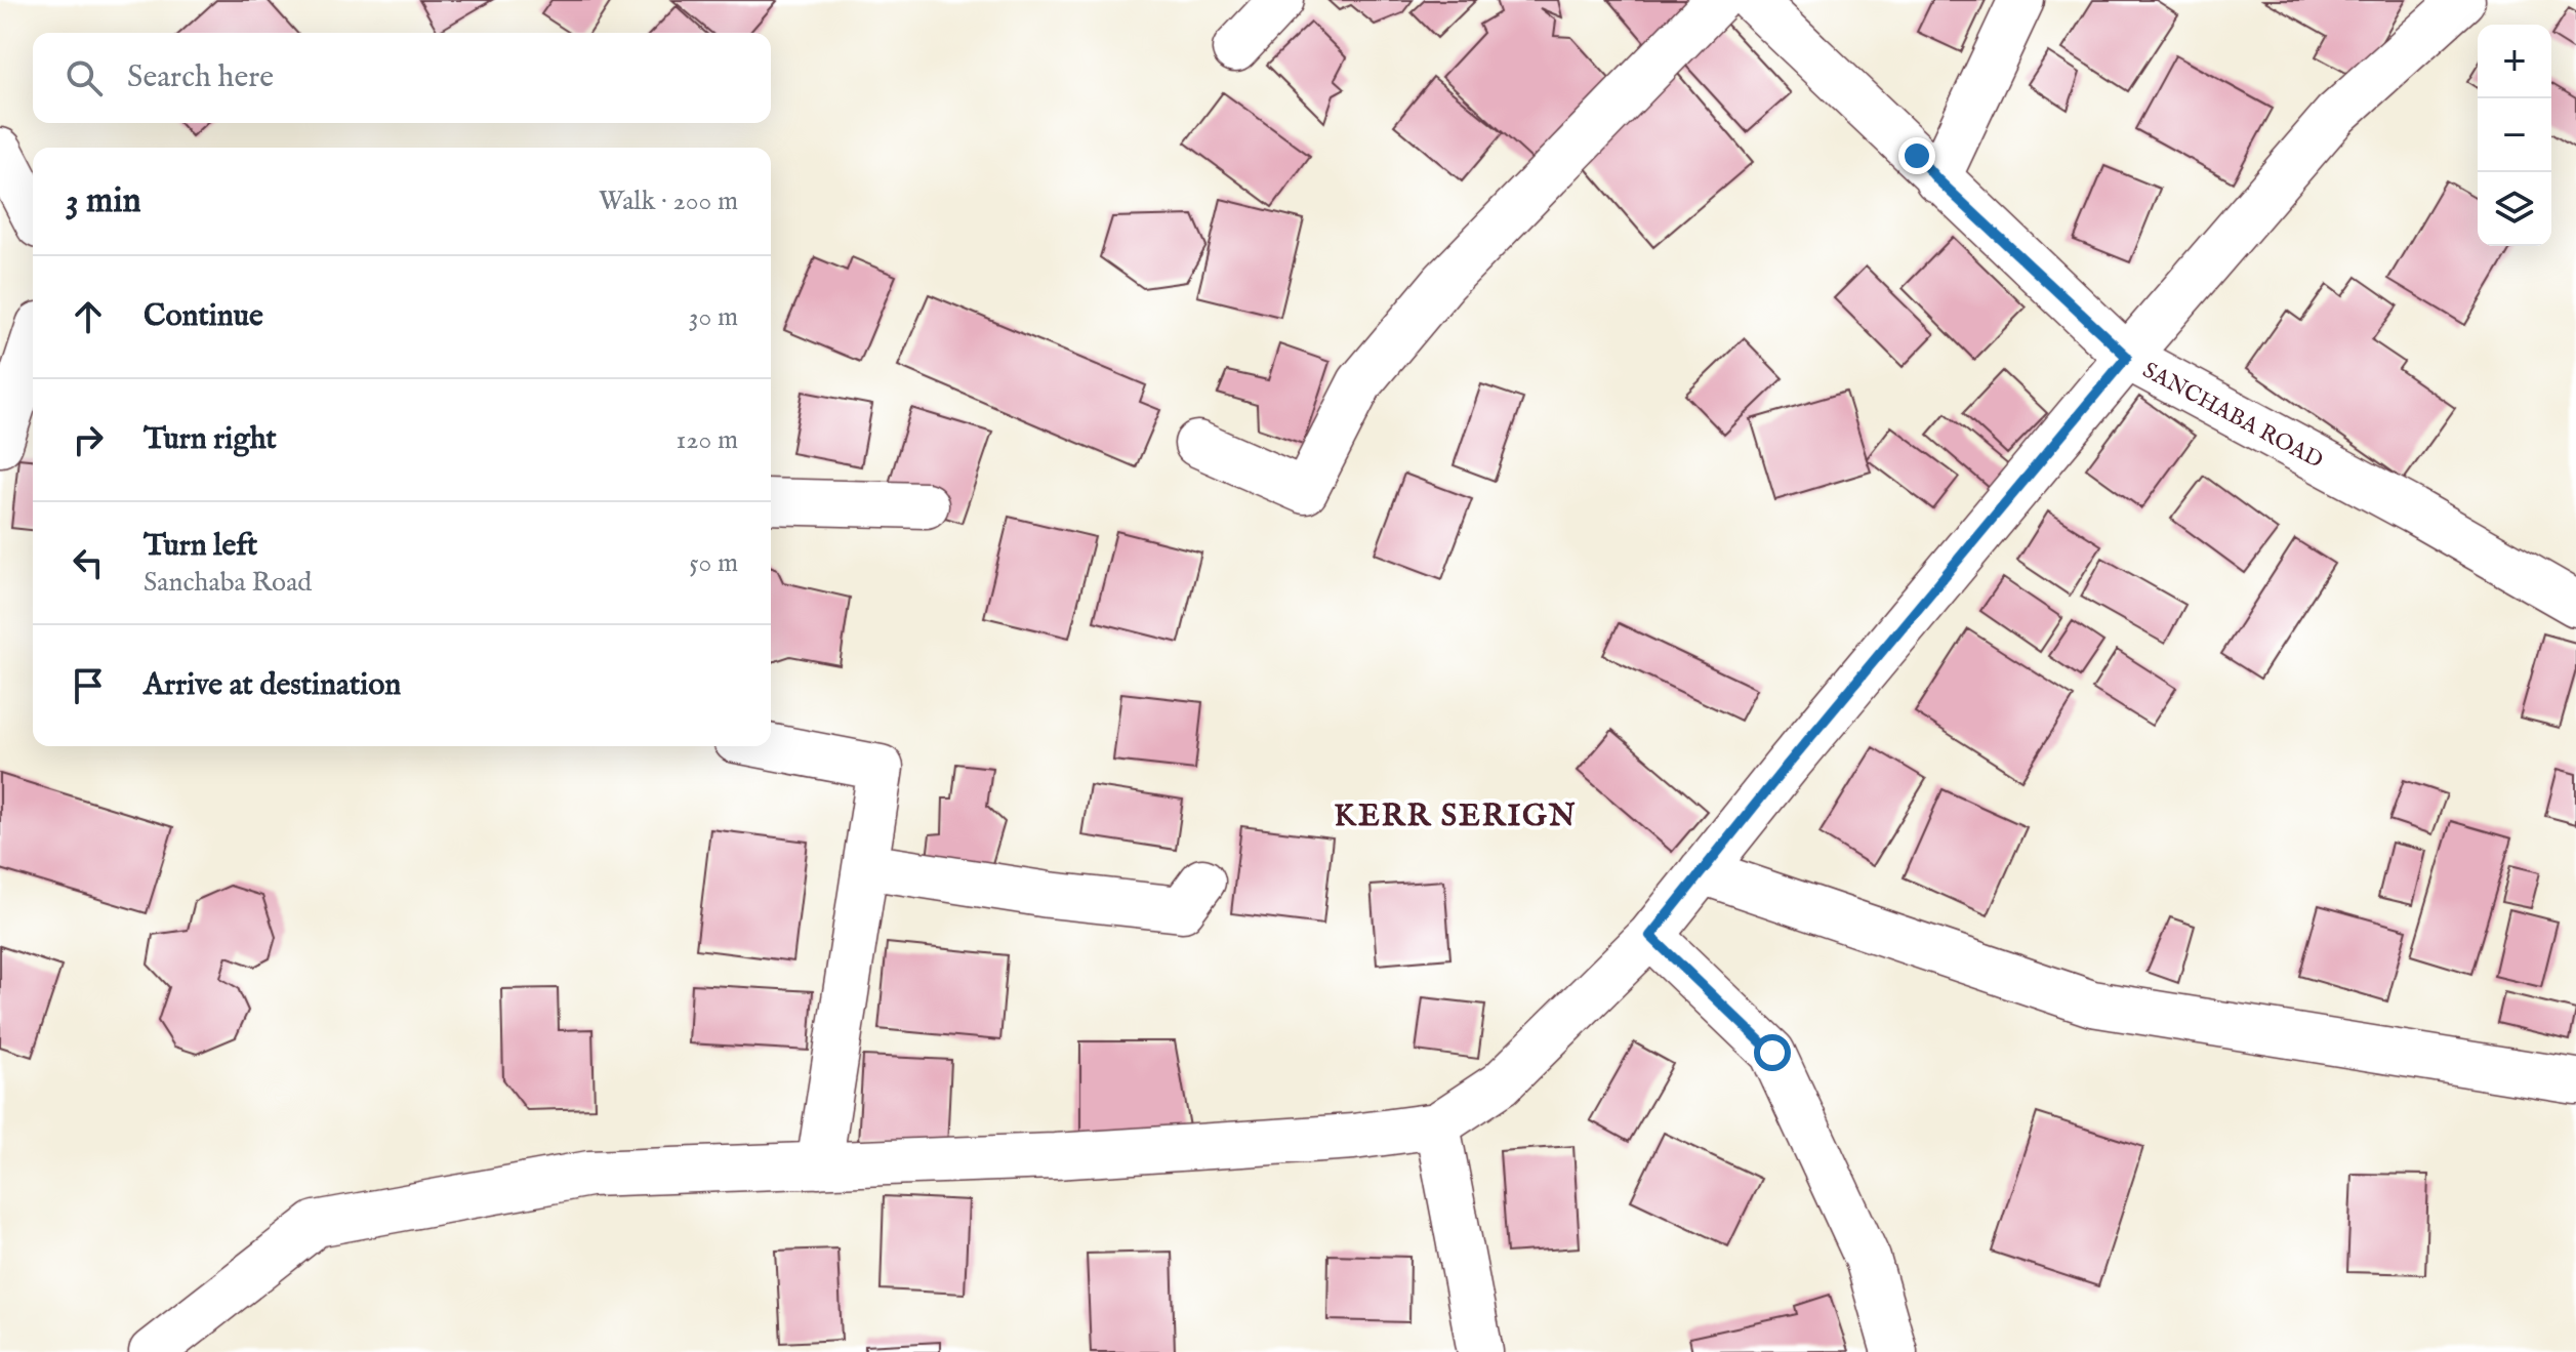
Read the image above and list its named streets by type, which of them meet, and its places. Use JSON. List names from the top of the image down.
{
  "streets": {
    "street": ["SANCHABA ROAD"]
  },
  "districts": ["KERR SERIGN"],
  "page": {
    "map_buttons": ["+", "−"],
    "search": "Search here",
    "heading": ["3 min", "Walk · 200 m"],
    "list": [
      ["Continue", "30 m"],
      ["Turn right", "120 m"],
      ["Turn left", "Sanchaba Road", "50 m"],
      "Arrive at destination"
    ]
  }
}
